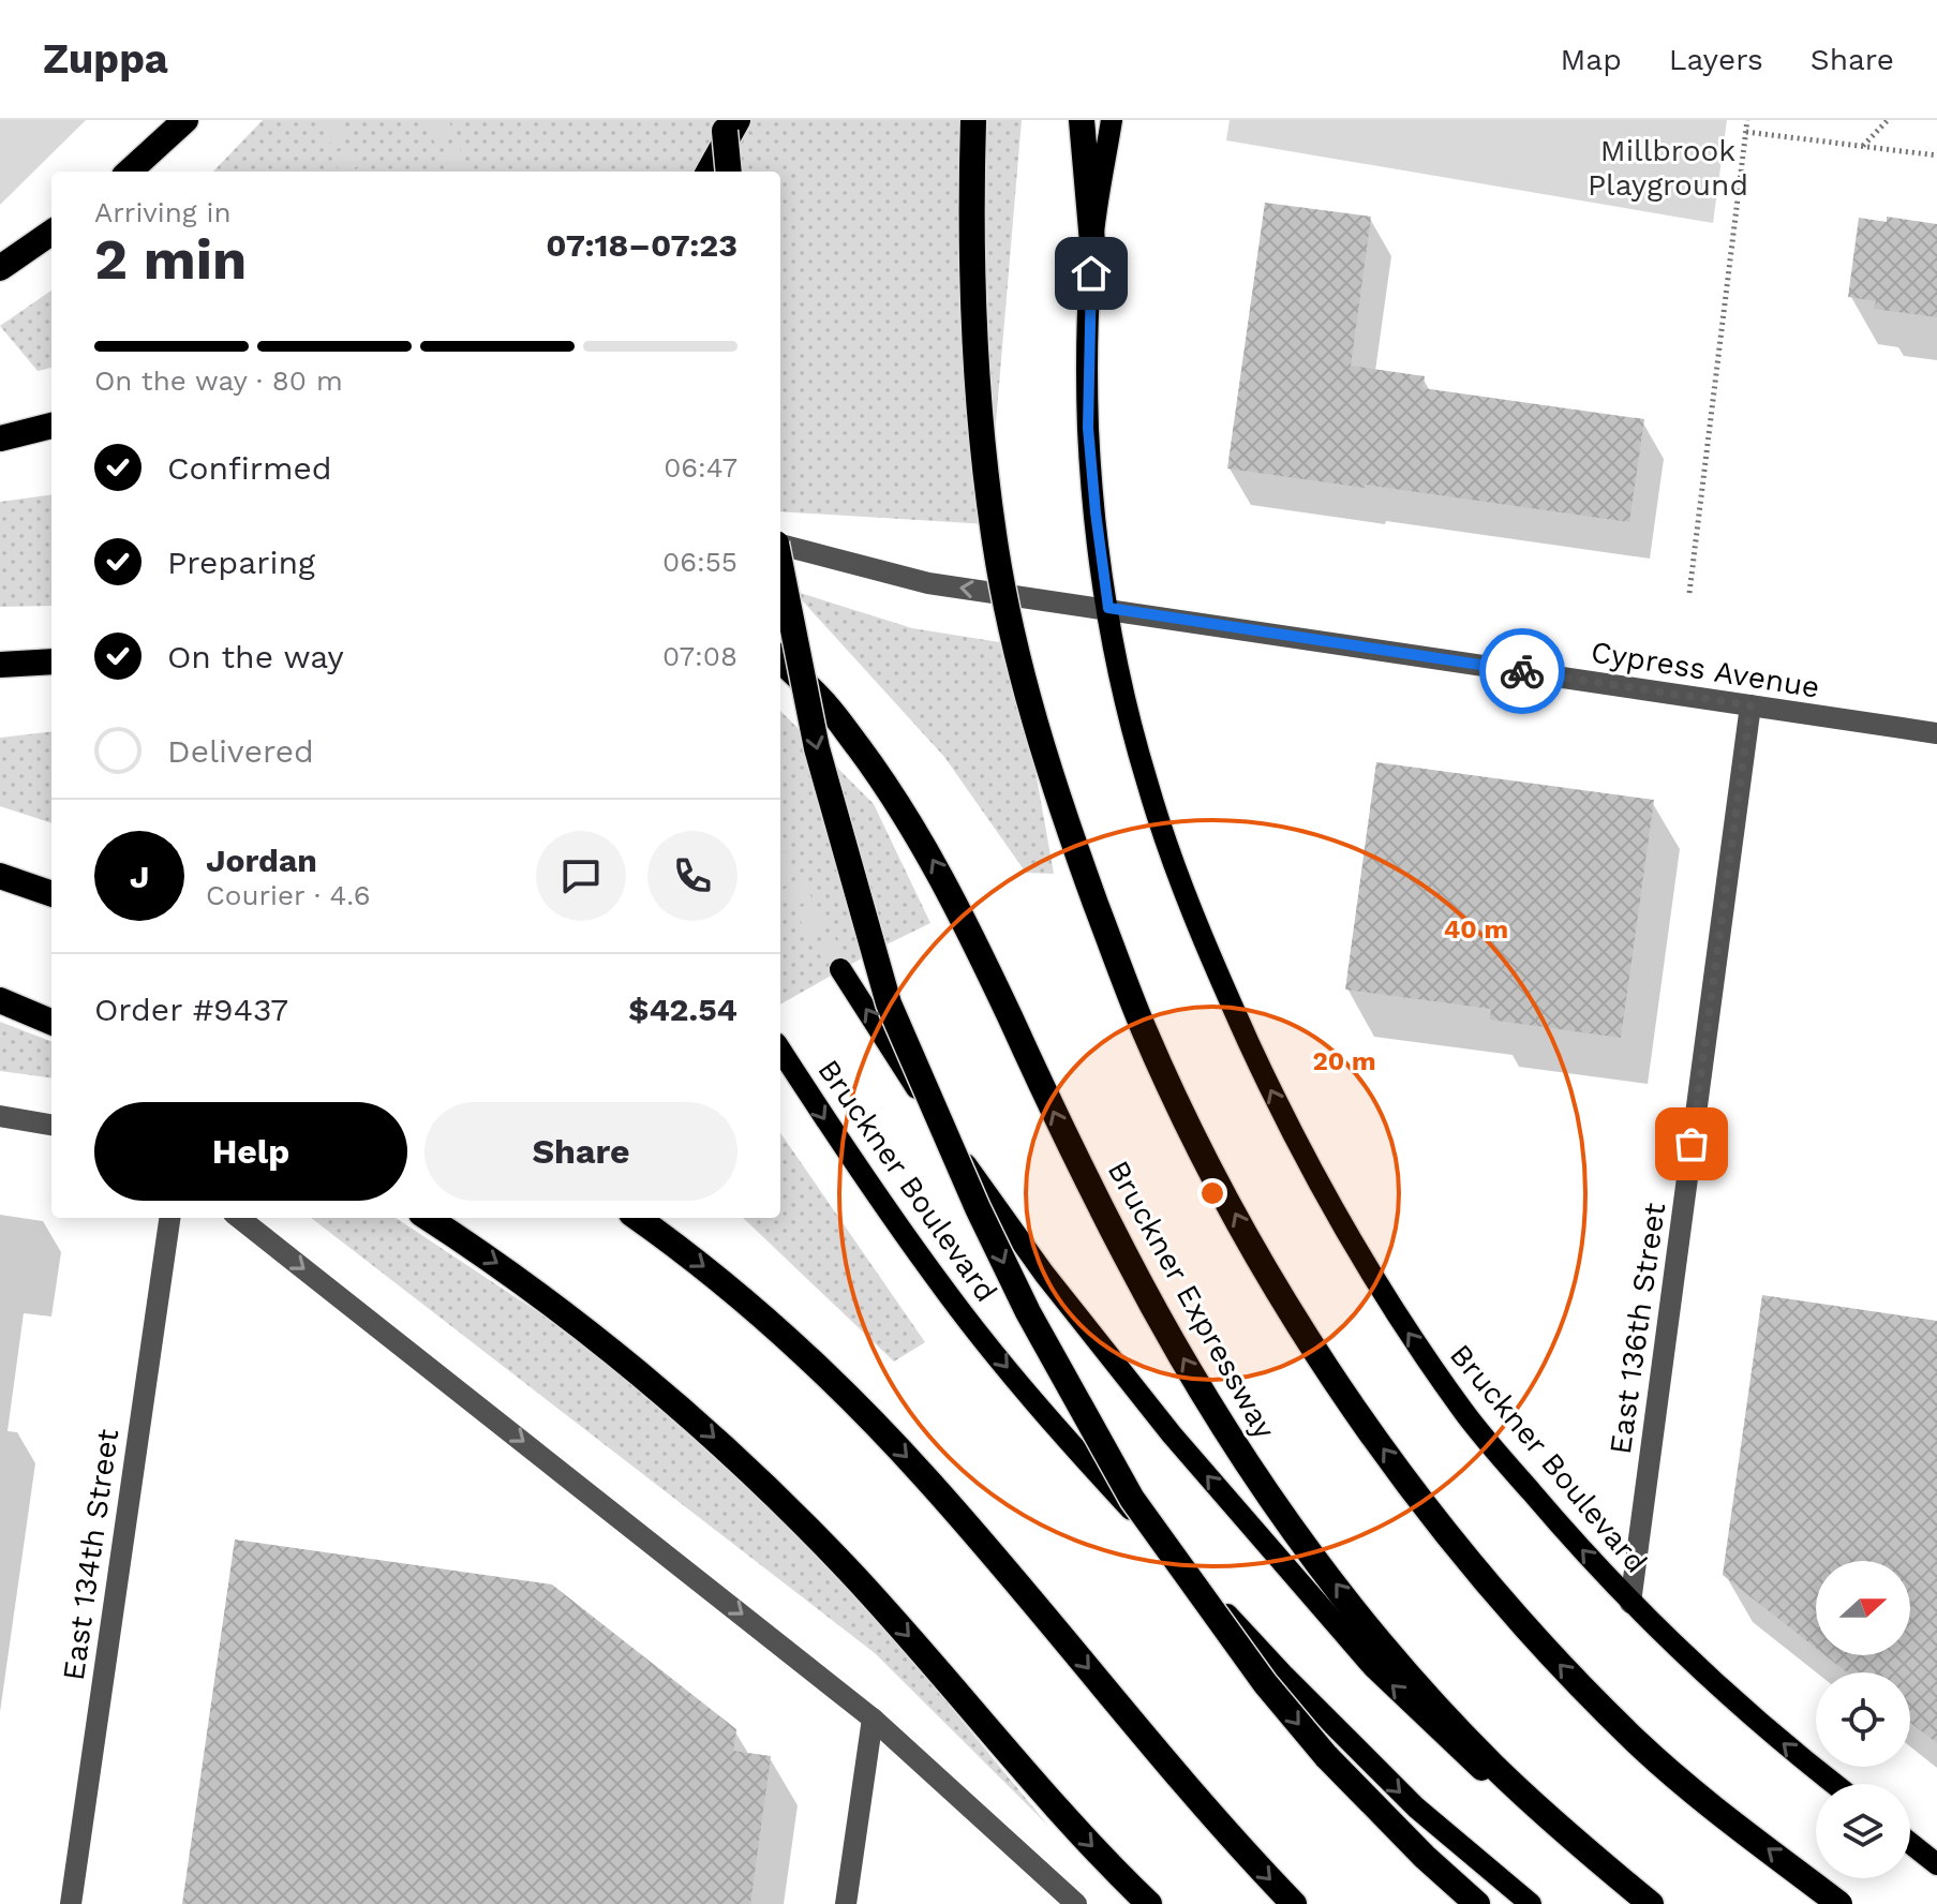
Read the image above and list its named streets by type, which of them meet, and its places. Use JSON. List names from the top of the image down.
{
  "streets": {
    "highway": ["Bruckner Expressway"],
    "main road": ["Bruckner Boulevard"],
    "street": ["Cypress Avenue", "East 136th Street", "East 134th Street"]
  },
  "crossings": [
    ["Cypress Avenue", "Bruckner Boulevard"],
    ["Cypress Avenue", "East 136th Street"],
    ["Bruckner Boulevard", "East 136th Street"]
  ],
  "parks": ["Millbrook Playground"],
  "north": "right",
  "page": {
    "header": "Zuppa",
    "nav": ["Map", "Layers", "Share"],
    "heading": ["2 min", "Arriving in", "07:18–07:23"],
    "panel": [
      "Jordan",
      "Courier · 4.6",
      "Order #9437",
      "$42.54"
    ],
    "bar": "On the way · 80 m",
    "list": [
      ["Confirmed", "06:47"],
      ["Preparing", "06:55"],
      ["On the way", "07:08"],
      "Delivered"
    ],
    "round": "J",
    "buttons": ["Help", "Share"]
  },
  "rings": ["40 m", "20 m"]
}
